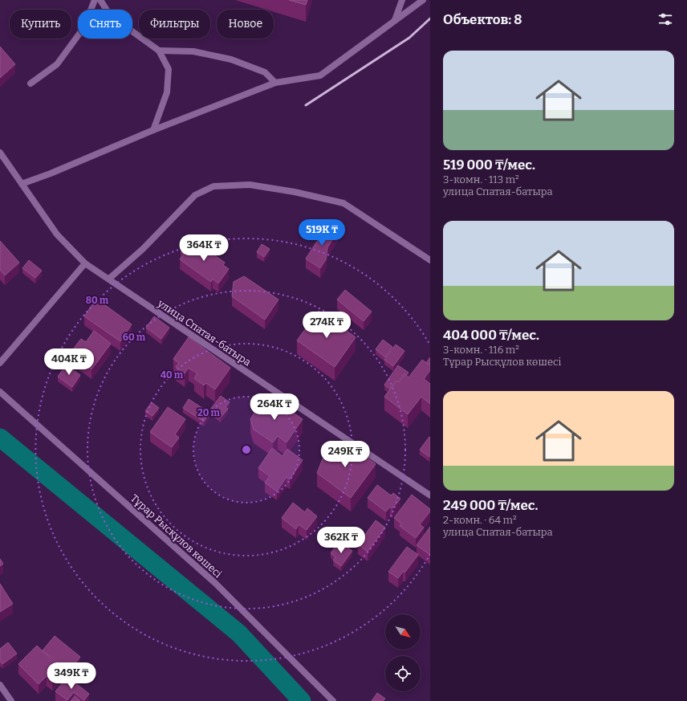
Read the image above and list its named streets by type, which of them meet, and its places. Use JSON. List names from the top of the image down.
{
  "streets": {
    "street": ["улица Спатая-батыра", "Тұрар Рысқұлов көшесі"]
  },
  "north": "bottom right",
  "page": {
    "heading": "Объектов: 8",
    "chip": [
      "Купить",
      "Снять",
      "Фильтры",
      "Новое"
    ],
    "list": [
      {
        "name": "519 000 ₸/мес.",
        "note": "3-комн. · 113 m² · улица Спатая-батыра"
      },
      {
        "name": "404 000 ₸/мес.",
        "note": "3-комн. · 116 m² · Тұрар Рысқұлов көшесі"
      },
      {
        "name": "249 000 ₸/мес.",
        "note": "2-комн. · 64 m² · улица Спатая-батыра"
      }
    ],
    "price": [
      "519K ₸",
      "364K ₸",
      "274K ₸",
      "404K ₸",
      "264K ₸",
      "249K ₸",
      "362K ₸",
      "349K ₸"
    ]
  },
  "rings": [
    "80 m",
    "60 m",
    "40 m",
    "20 m"
  ]
}
